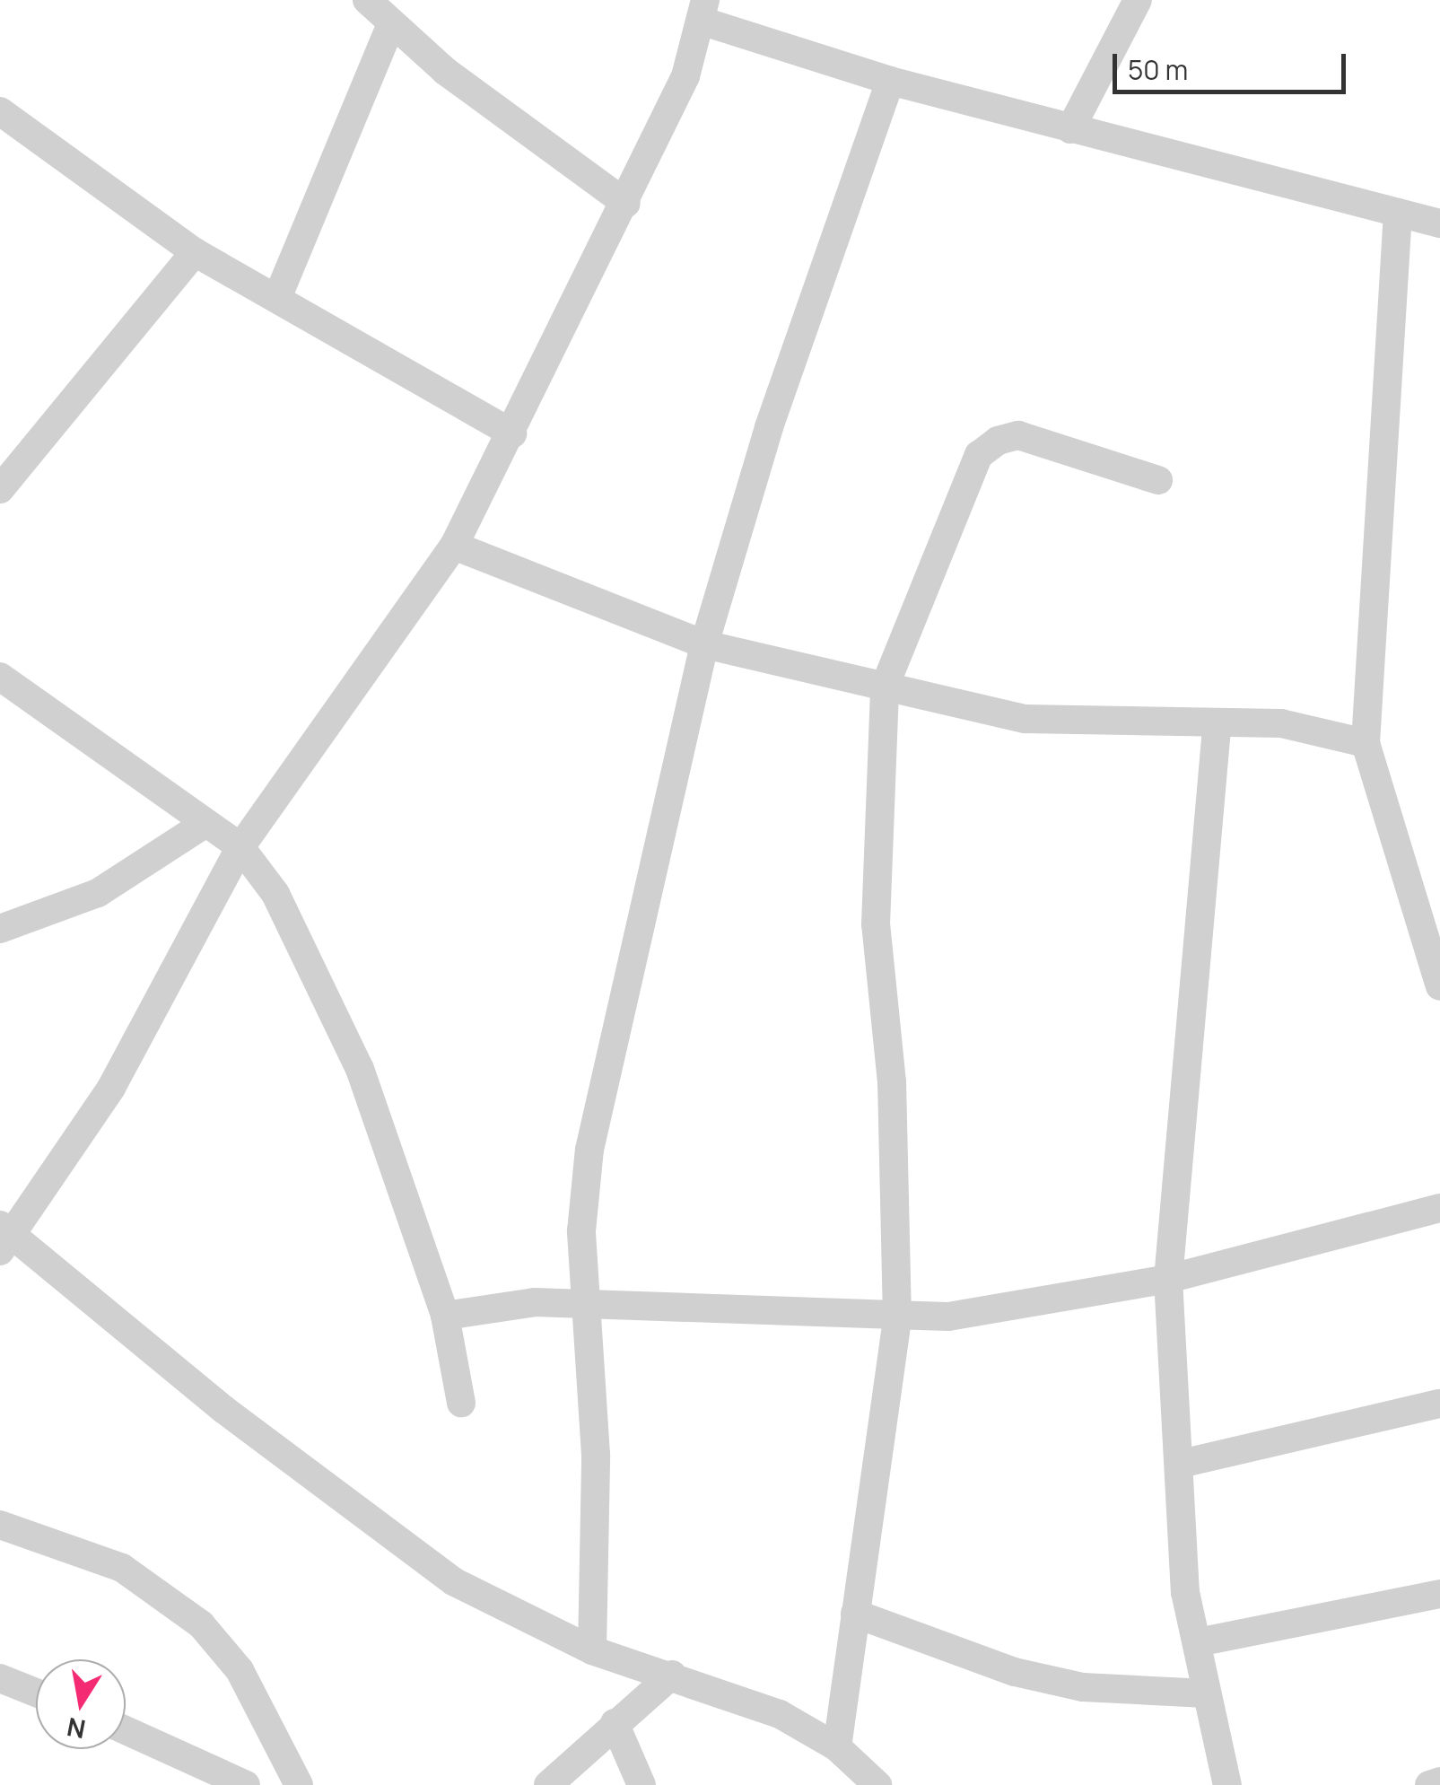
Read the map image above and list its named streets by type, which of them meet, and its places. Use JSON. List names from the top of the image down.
{
  "scale_bar": "50 m",
  "north": "bottom"
}
